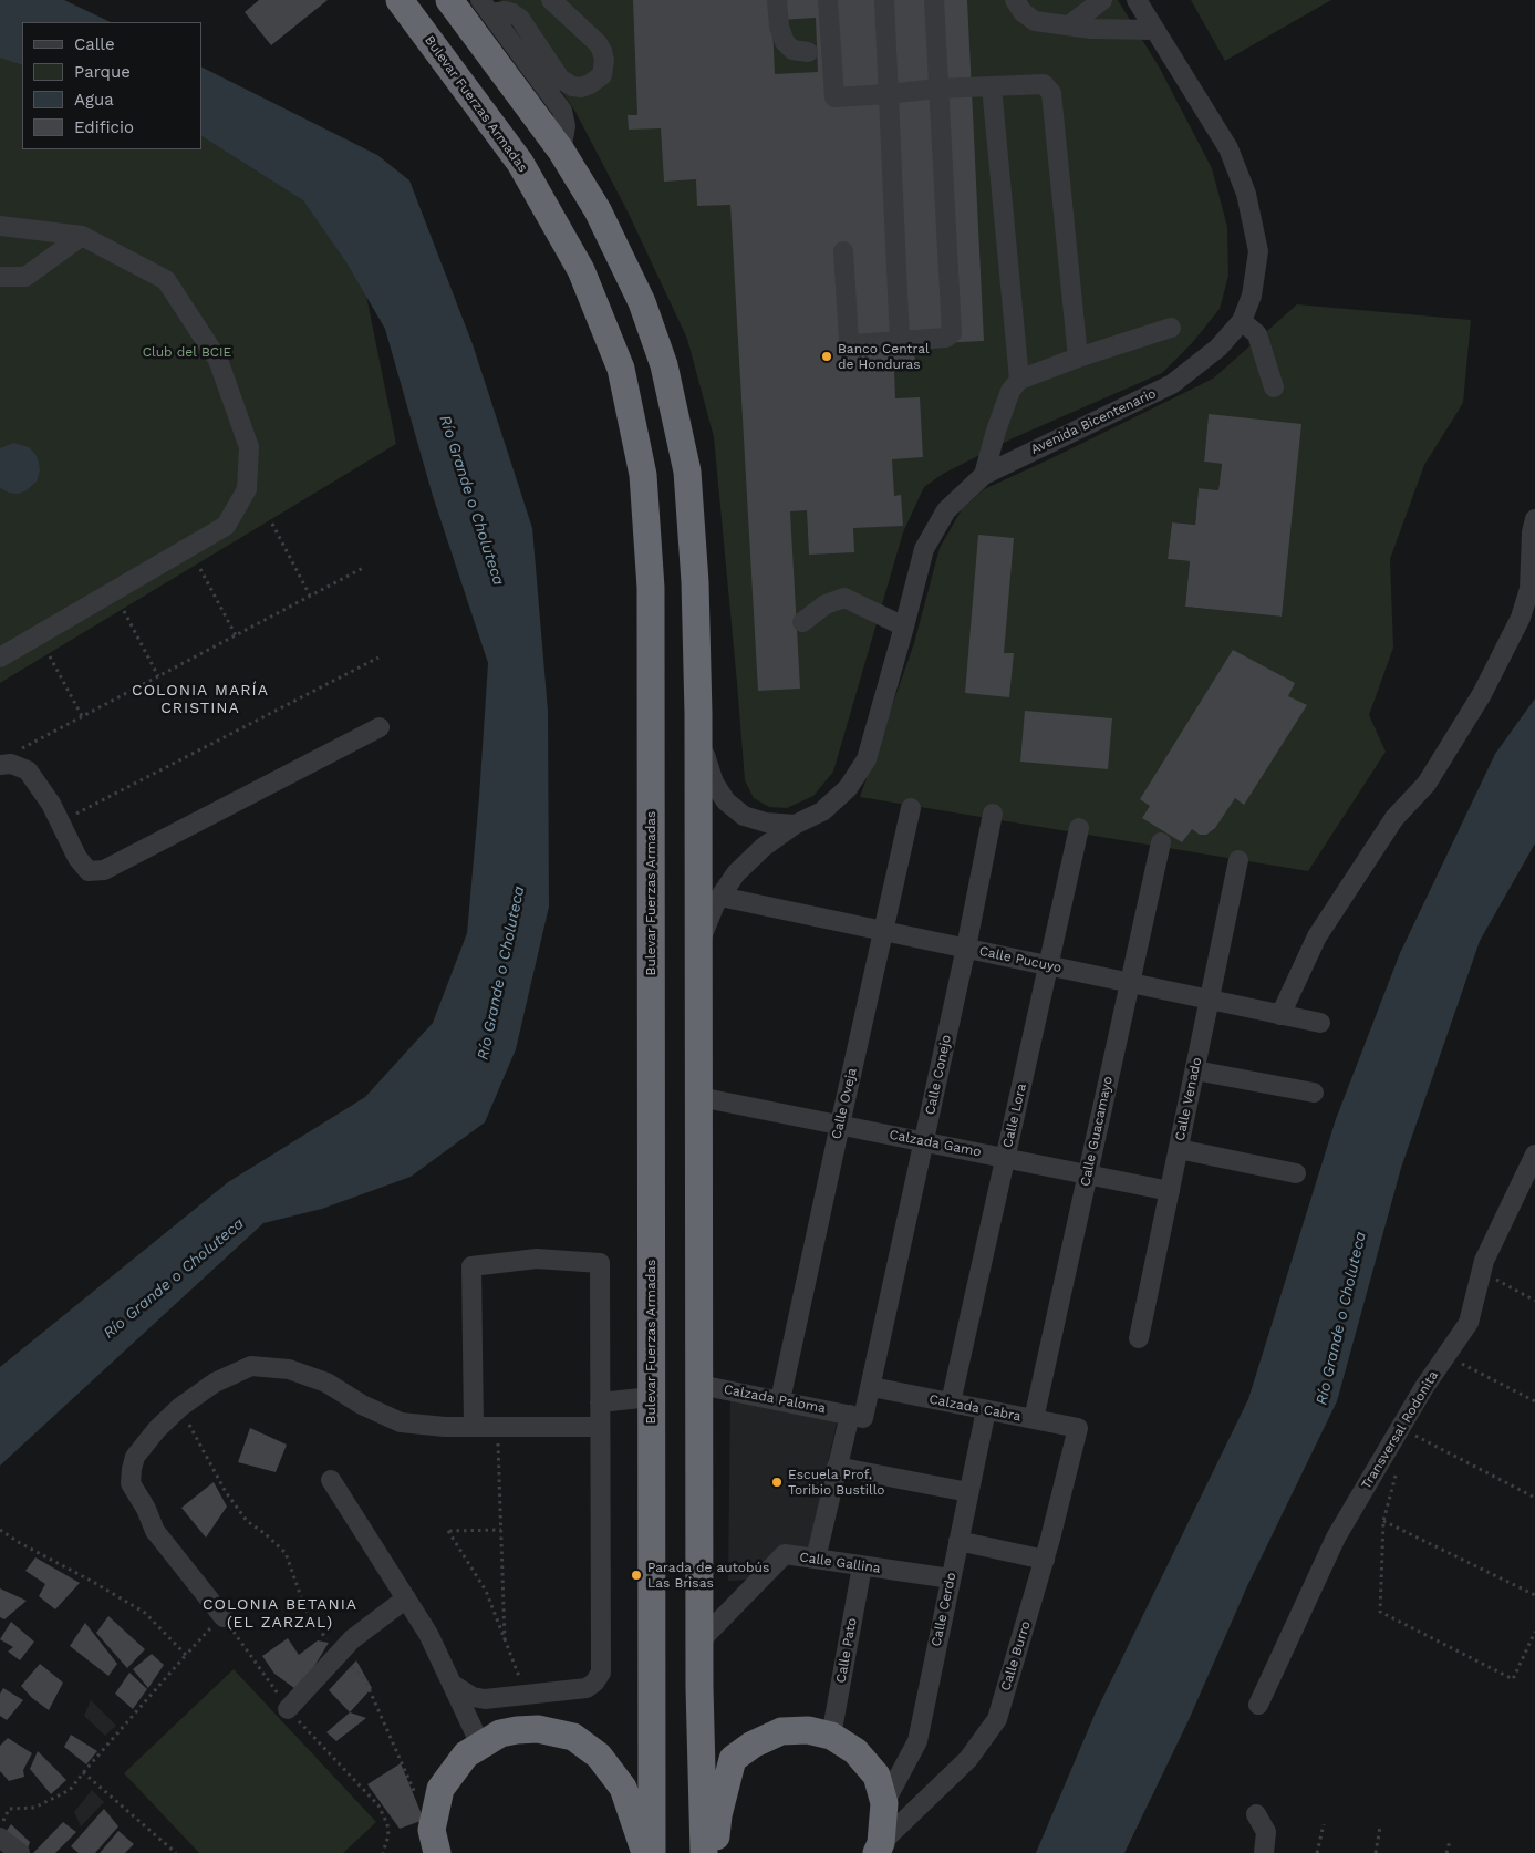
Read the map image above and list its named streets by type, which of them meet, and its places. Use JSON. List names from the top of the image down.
{
  "streets": {
    "highway": ["Bulevar Fuerzas Armadas"],
    "street": [
      "Avenida Bicentenario",
      "Calle Pucuyo",
      "Calle Conejo",
      "Calle Venado",
      "Calle Oveja",
      "Calle Lora",
      "Calle Guacamayo",
      "Calzada Gamo",
      "Calzada Paloma",
      "Calzada Cabra",
      "Transversal Rodonita",
      "Calle Gallina",
      "Calle Cerdo",
      "Calle Pato",
      "Calle Burro"
    ]
  },
  "crossings": [
    ["Avenida Bicentenario", "Calle Pucuyo"],
    ["Calle Pucuyo", "Calle Conejo"],
    ["Calle Pucuyo", "Calle Venado"],
    ["Calle Pucuyo", "Calle Oveja"],
    ["Calle Pucuyo", "Calle Lora"],
    ["Calle Pucuyo", "Calle Guacamayo"],
    ["Calle Conejo", "Calzada Gamo"],
    ["Calle Conejo", "Calzada Paloma"],
    ["Calle Conejo", "Calzada Cabra"],
    ["Calle Venado", "Calzada Gamo"],
    ["Calle Oveja", "Calzada Gamo"],
    ["Calle Oveja", "Calzada Paloma"],
    ["Calle Lora", "Calzada Gamo"],
    ["Calle Lora", "Calzada Cabra"],
    ["Calle Guacamayo", "Calzada Gamo"],
    ["Calle Guacamayo", "Calzada Cabra"],
    ["Calzada Cabra", "Calle Cerdo"],
    ["Calzada Cabra", "Calle Burro"],
    ["Calle Gallina", "Calle Cerdo"],
    ["Calle Gallina", "Calle Pato"]
  ],
  "districts": ["COLONIA MARÍA CRISTINA", "COLONIA BETANIA (EL ZARZAL)"],
  "water": ["Río Grande o Choluteca"],
  "parks": ["Club del BCIE"],
  "places": ["Banco Central de Honduras", "Escuela Prof. Toribio Bustillo", "Parada de autobús Las Brisas"],
  "legend": [
    "Calle",
    "Parque",
    "Agua",
    "Edificio"
  ]
}
